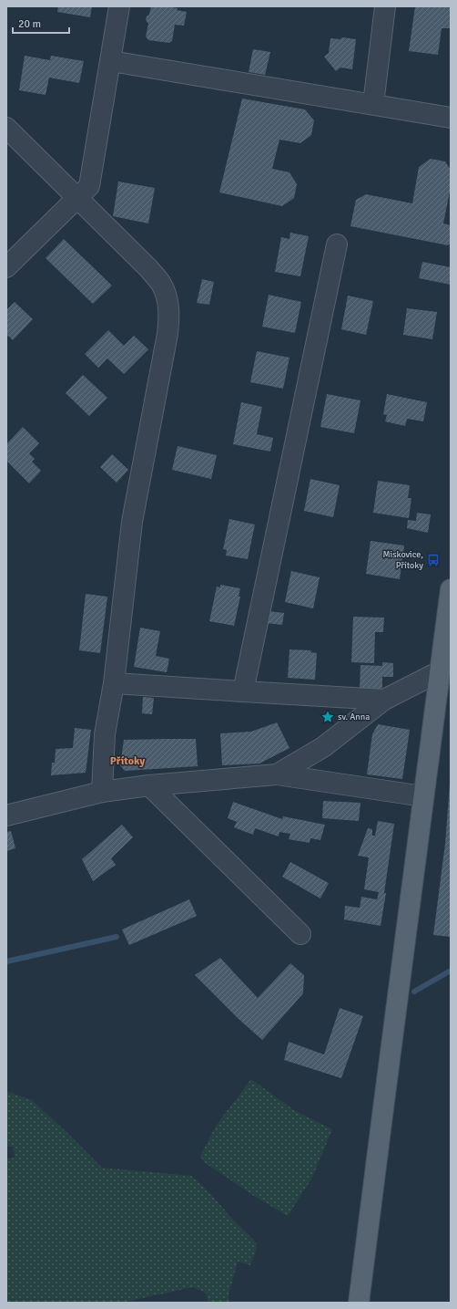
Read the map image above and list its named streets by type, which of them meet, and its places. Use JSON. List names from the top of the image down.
{
  "districts": ["Přítoky"],
  "places": {
    "bus stop": ["Miskovice, Přítoky"],
    "place": ["sv. Anna"]
  },
  "scale_bar": "20 m"
}
